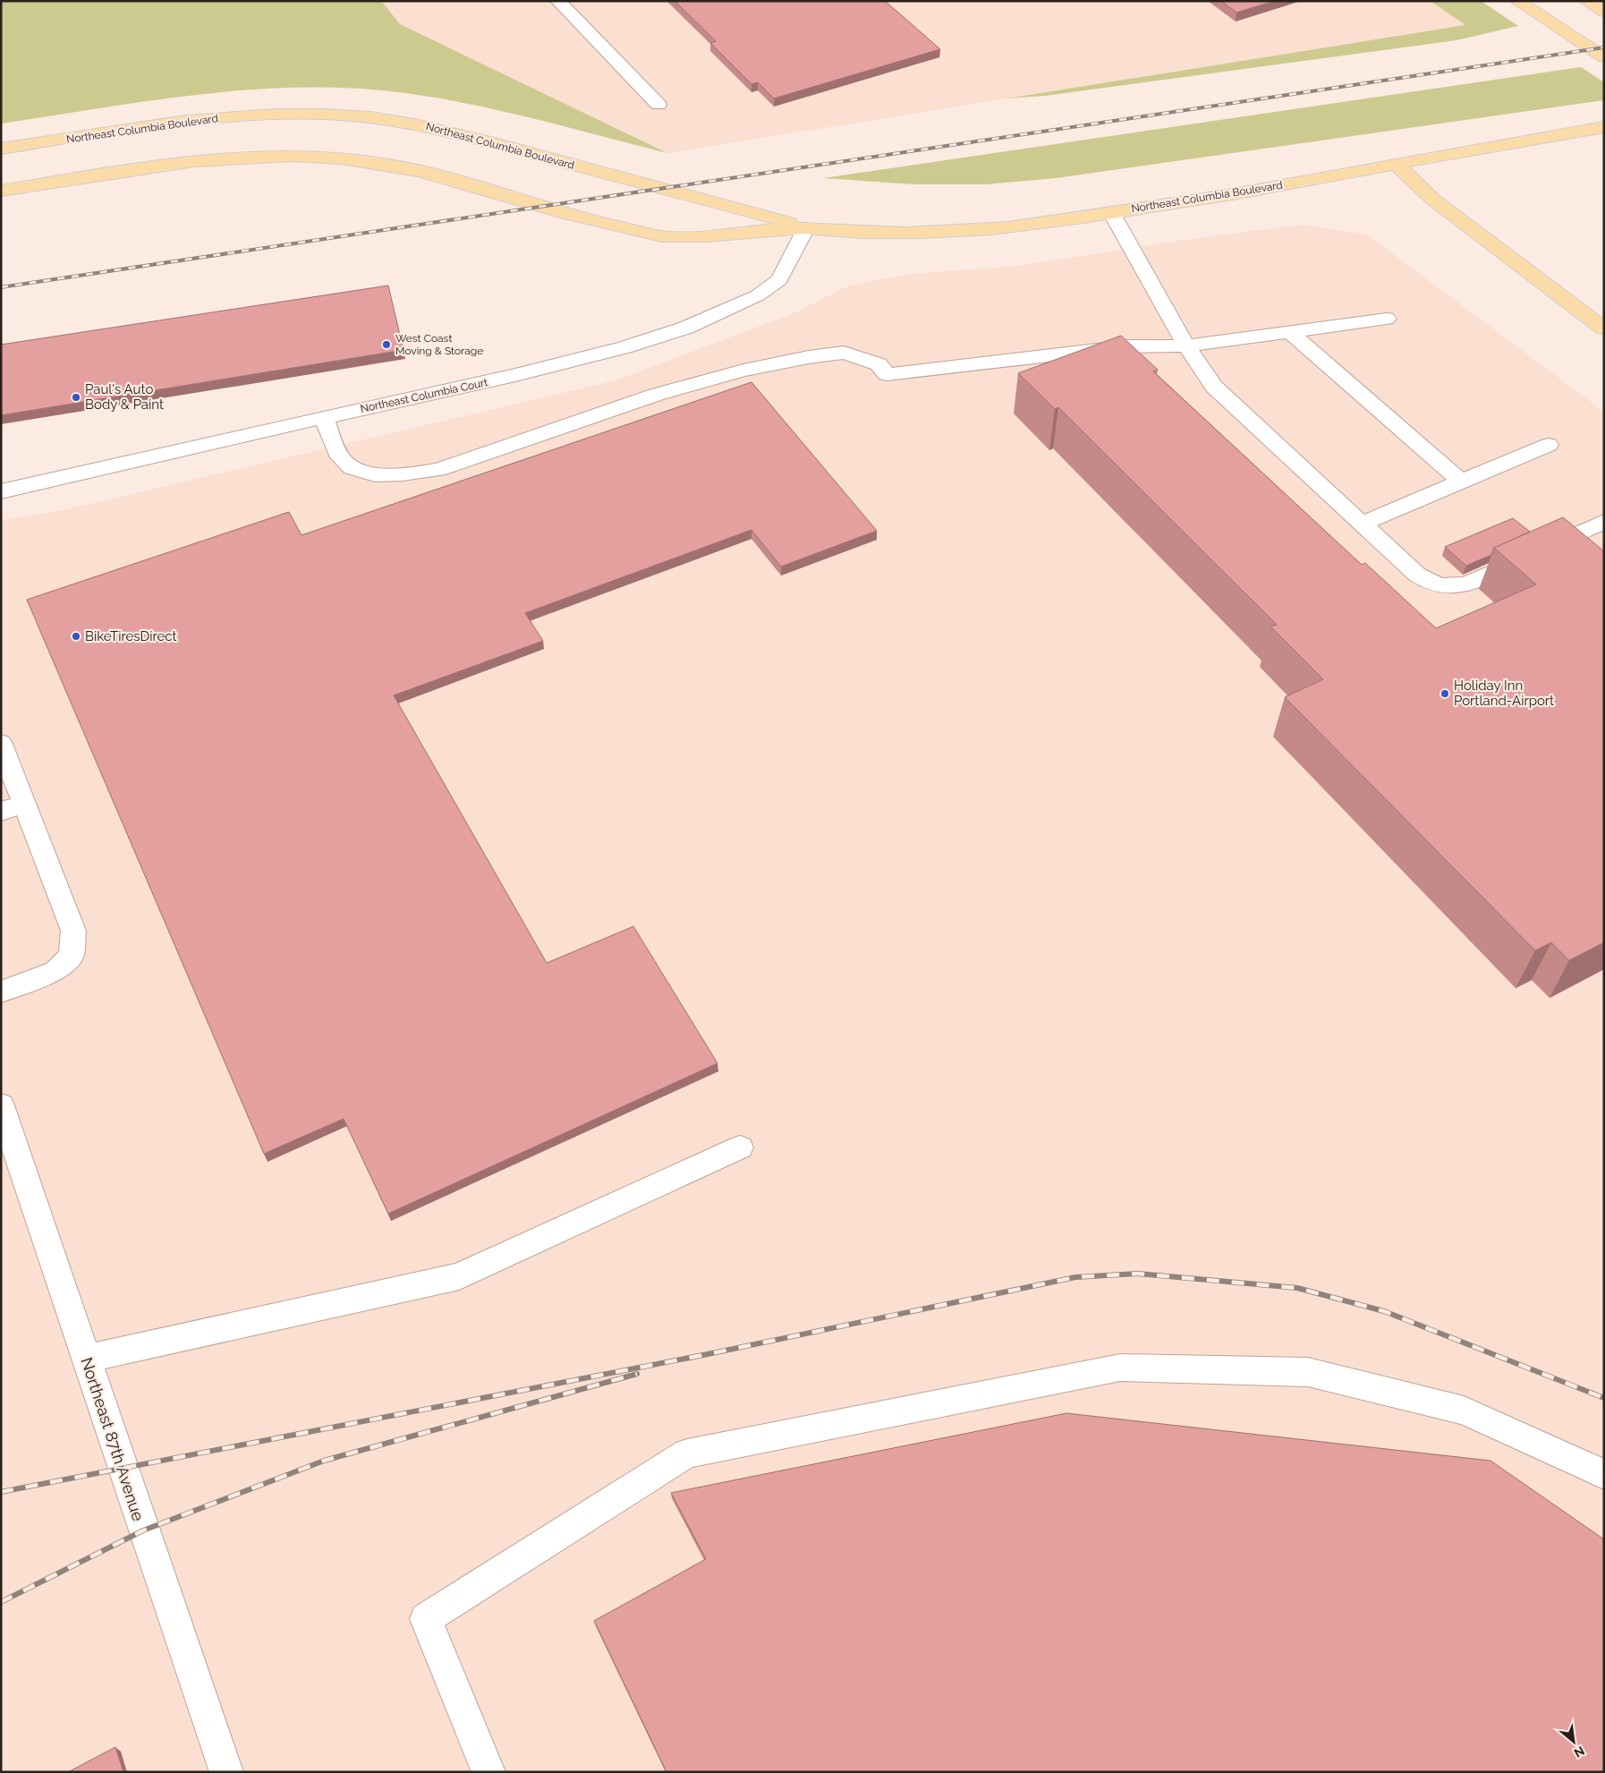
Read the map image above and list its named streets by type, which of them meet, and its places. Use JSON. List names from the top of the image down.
{
  "streets": {
    "main road": ["Northeast Columbia Boulevard"],
    "street": ["Northeast Columbia Court", "Northeast 87th Avenue"]
  },
  "crossings": [
    ["Northeast Columbia Boulevard", "Northeast Columbia Court"]
  ],
  "places": [
    "West Coast Moving & Storage",
    "Paul's Auto Body & Paint",
    "BikeTiresDirect",
    "Holiday Inn Portland-Airport"
  ],
  "north": "bottom right"
}
